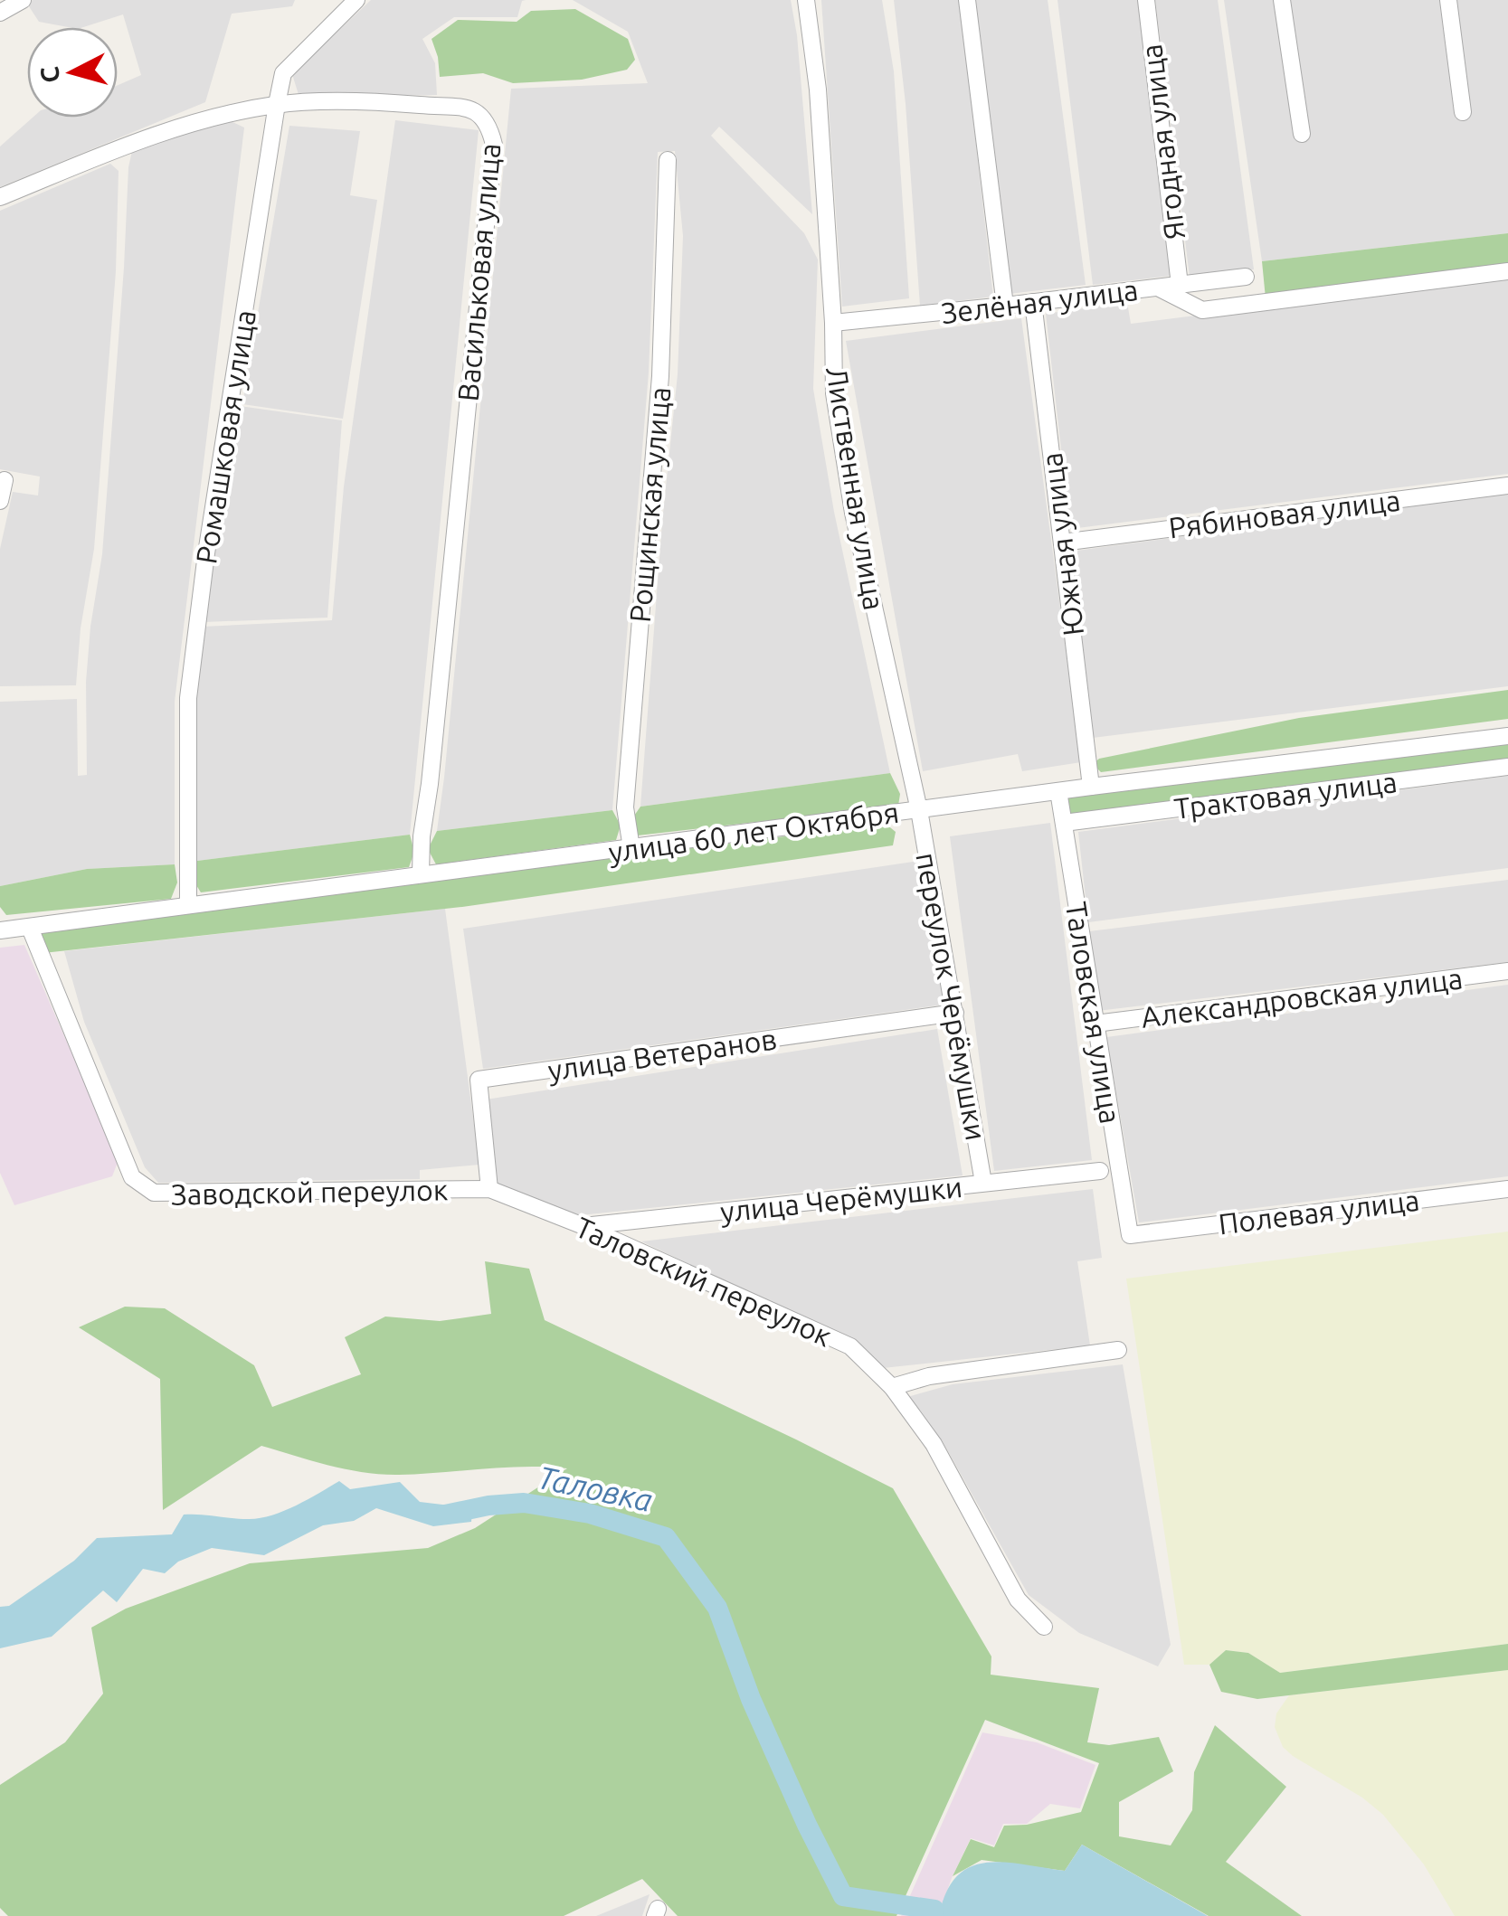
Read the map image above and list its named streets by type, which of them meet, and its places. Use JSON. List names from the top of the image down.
{
  "streets": {
    "street": [
      "Ягодная улица",
      "Васильковая улица",
      "Зелёная улица",
      "Ромашковая улица",
      "Лиственная улица",
      "Рощинская улица",
      "Рябиновая улица",
      "Южная улица",
      "Трактовая улица",
      "улица 60 лет Октября",
      "переулок Черёмушки",
      "Александровская улица",
      "Таловская улица",
      "улица Ветеранов",
      "Заводской переулок",
      "улица Черёмушки",
      "Полевая улица",
      "Таловский переулок"
    ]
  },
  "crossings": [
    ["Ягодная улица", "Зелёная улица"],
    ["Васильковая улица", "Ромашковая улица"],
    ["Васильковая улица", "улица 60 лет Октября"],
    ["Зелёная улица", "Лиственная улица"],
    ["Зелёная улица", "Южная улица"],
    ["Ромашковая улица", "улица 60 лет Октября"],
    ["Лиственная улица", "улица 60 лет Октября"],
    ["Лиственная улица", "переулок Черёмушки"],
    ["Рощинская улица", "улица 60 лет Октября"],
    ["Рябиновая улица", "Южная улица"],
    ["Южная улица", "улица 60 лет Октября"],
    ["Трактовая улица", "Таловская улица"],
    ["улица 60 лет Октября", "переулок Черёмушки"],
    ["улица 60 лет Октября", "Таловская улица"],
    ["улица 60 лет Октября", "Заводской переулок"],
    ["переулок Черёмушки", "улица Ветеранов"],
    ["переулок Черёмушки", "улица Черёмушки"],
    ["Александровская улица", "Таловская улица"],
    ["Таловская улица", "Полевая улица"],
    ["улица Ветеранов", "Заводской переулок"],
    ["улица Ветеранов", "Таловский переулок"],
    ["Заводской переулок", "Таловский переулок"],
    ["улица Черёмушки", "Таловский переулок"]
  ],
  "water": ["Таловка"],
  "north": "left"
}
